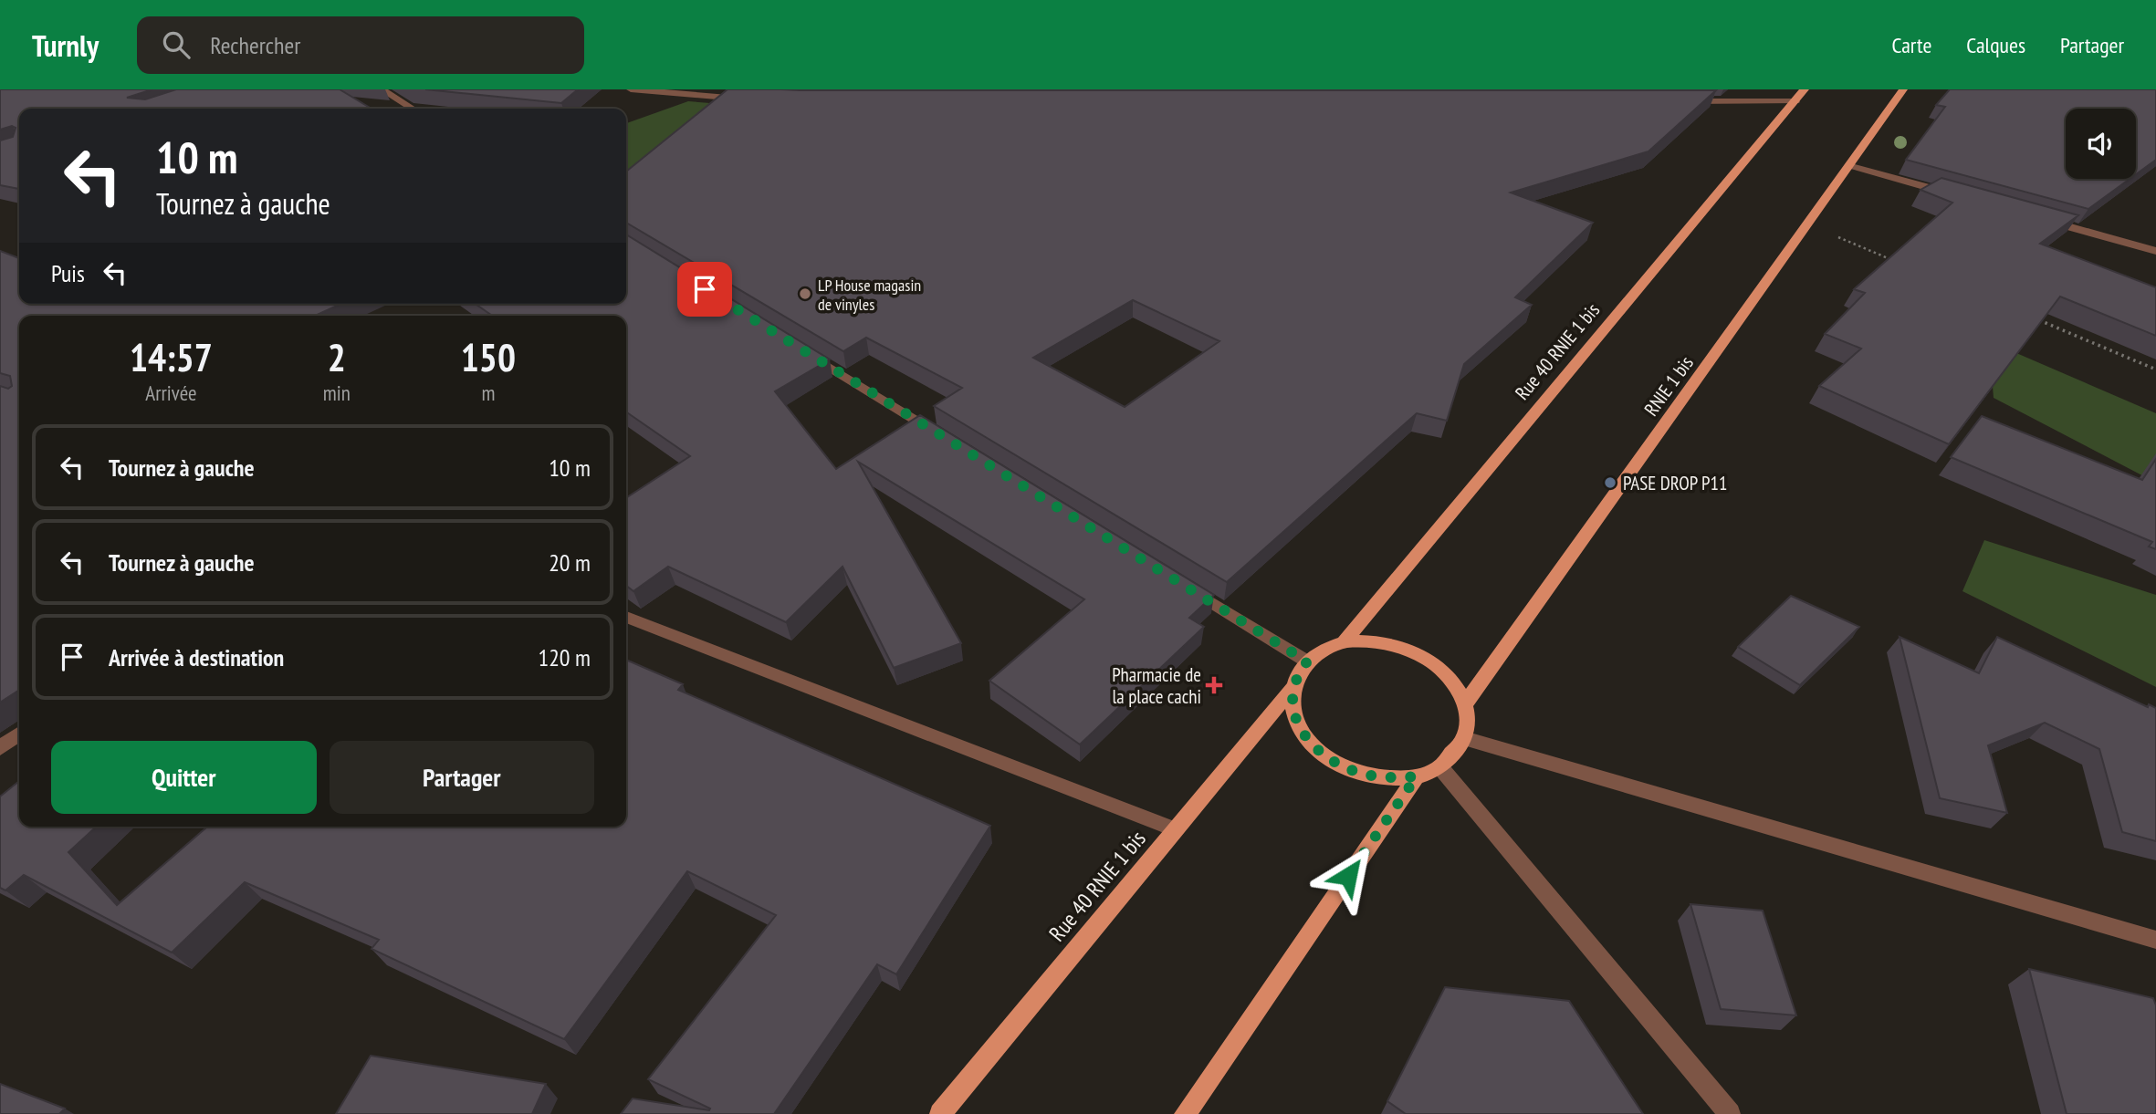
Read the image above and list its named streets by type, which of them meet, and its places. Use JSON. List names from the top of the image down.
{
  "streets": {
    "main road": ["Rue 40 RNIE 1 bis", "RNIE 1 bis"]
  },
  "crossings": [
    ["Rue 40 RNIE 1 bis", "RNIE 1 bis"]
  ],
  "places": {
    "other": ["LP House magasin de vinyles", "PASE DROP P11"],
    "health": ["Pharmacie de la place cachi"]
  },
  "page": {
    "header": "Turnly",
    "search": "Rechercher",
    "nav": ["Carte", "Calques", "Partager"],
    "turn": ["10 m", "Tournez à gauche"],
    "then": "Puis",
    "eta": [
      "14:57",
      "Arrivée",
      "2",
      "min",
      "150",
      "m"
    ],
    "list": [
      {
        "name": "Tournez à gauche",
        "value": "10 m"
      },
      {
        "name": "Tournez à gauche",
        "value": "20 m"
      },
      {
        "name": "Arrivée à destination",
        "value": "120 m"
      }
    ],
    "buttons": ["Quitter", "Partager"]
  }
}
